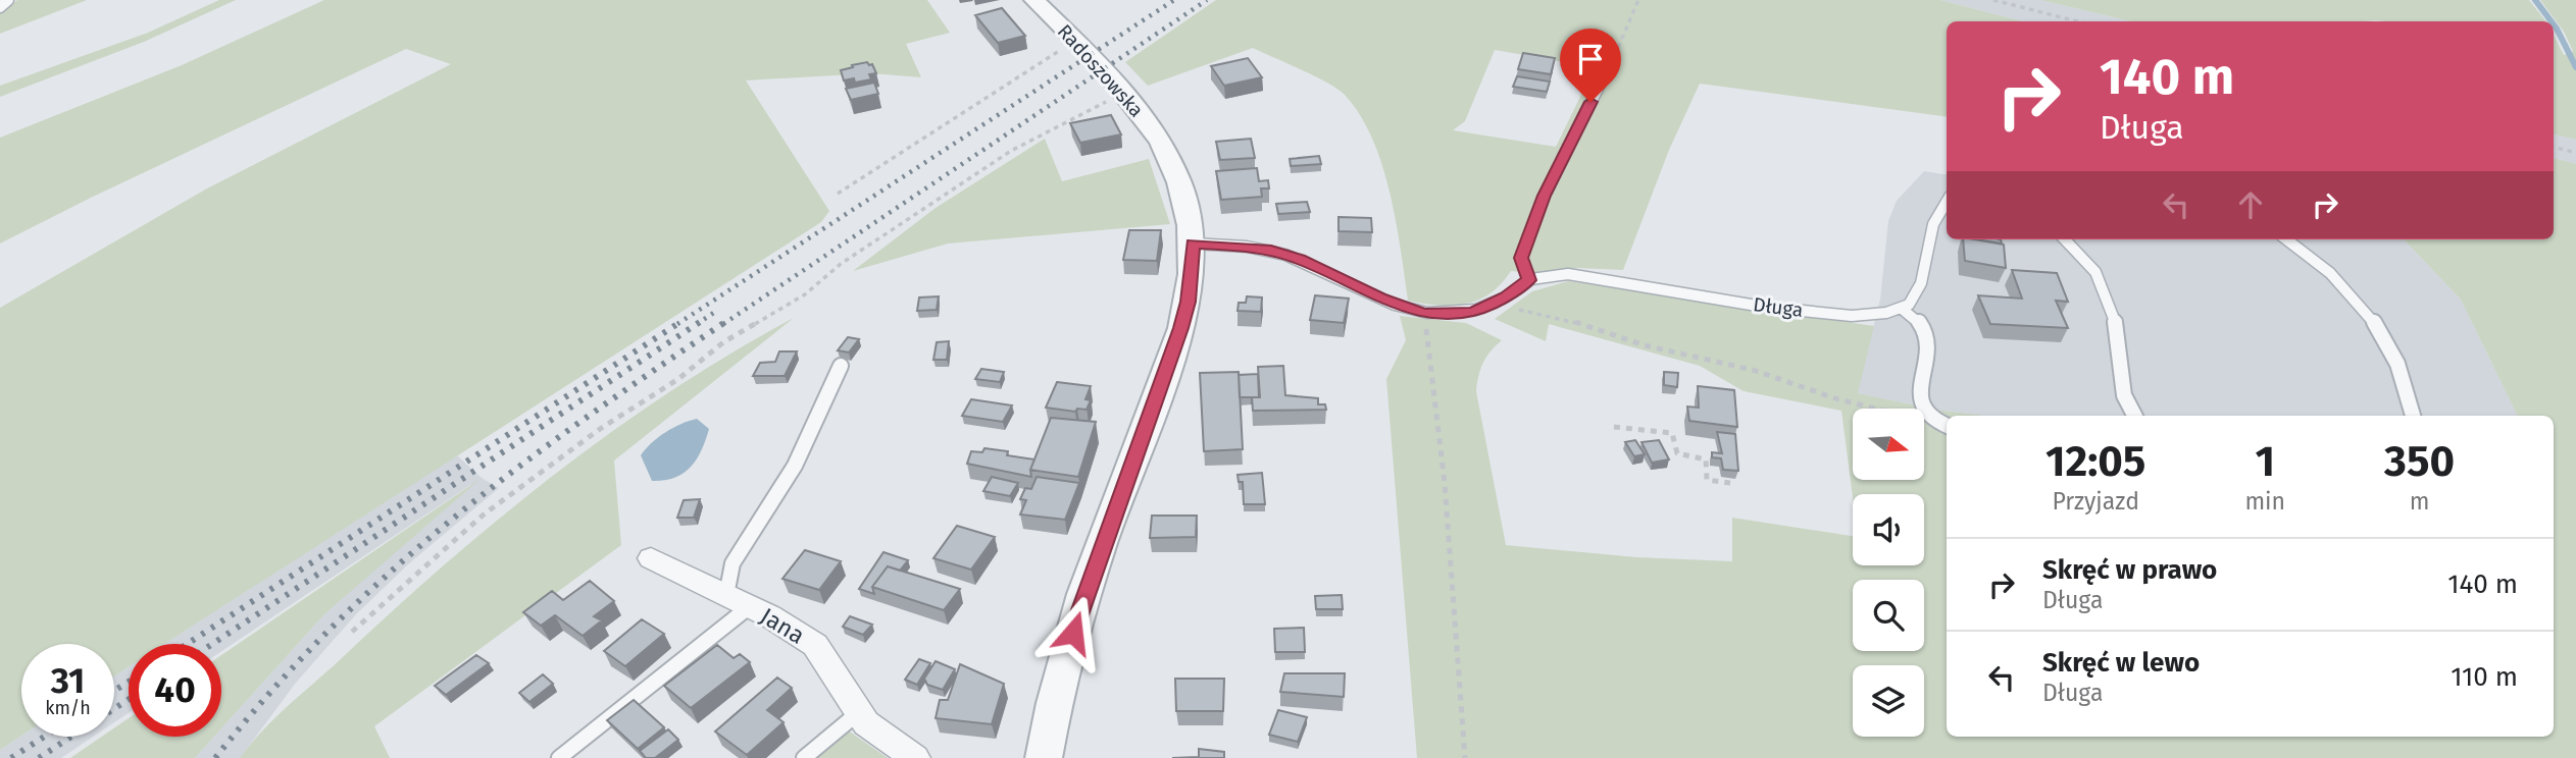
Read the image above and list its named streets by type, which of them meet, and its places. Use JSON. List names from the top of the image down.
{
  "streets": {
    "street": ["Radoszowska", "Jana"],
    "lane": ["Długa"]
  },
  "crossings": [
    ["Radoszowska", "Długa"]
  ],
  "north": "right",
  "page": {
    "turn": ["140 m", "Długa"],
    "eta": [
      "12:05",
      "Przyjazd",
      "1",
      "min",
      "350",
      "m"
    ],
    "list": [
      {
        "name": "Skręć w prawo",
        "note": "Długa",
        "value": "140 m"
      },
      {
        "name": "Skręć w lewo",
        "note": "Długa",
        "value": "110 m"
      }
    ],
    "speed": "31 km/h",
    "limit": "40"
  }
}
